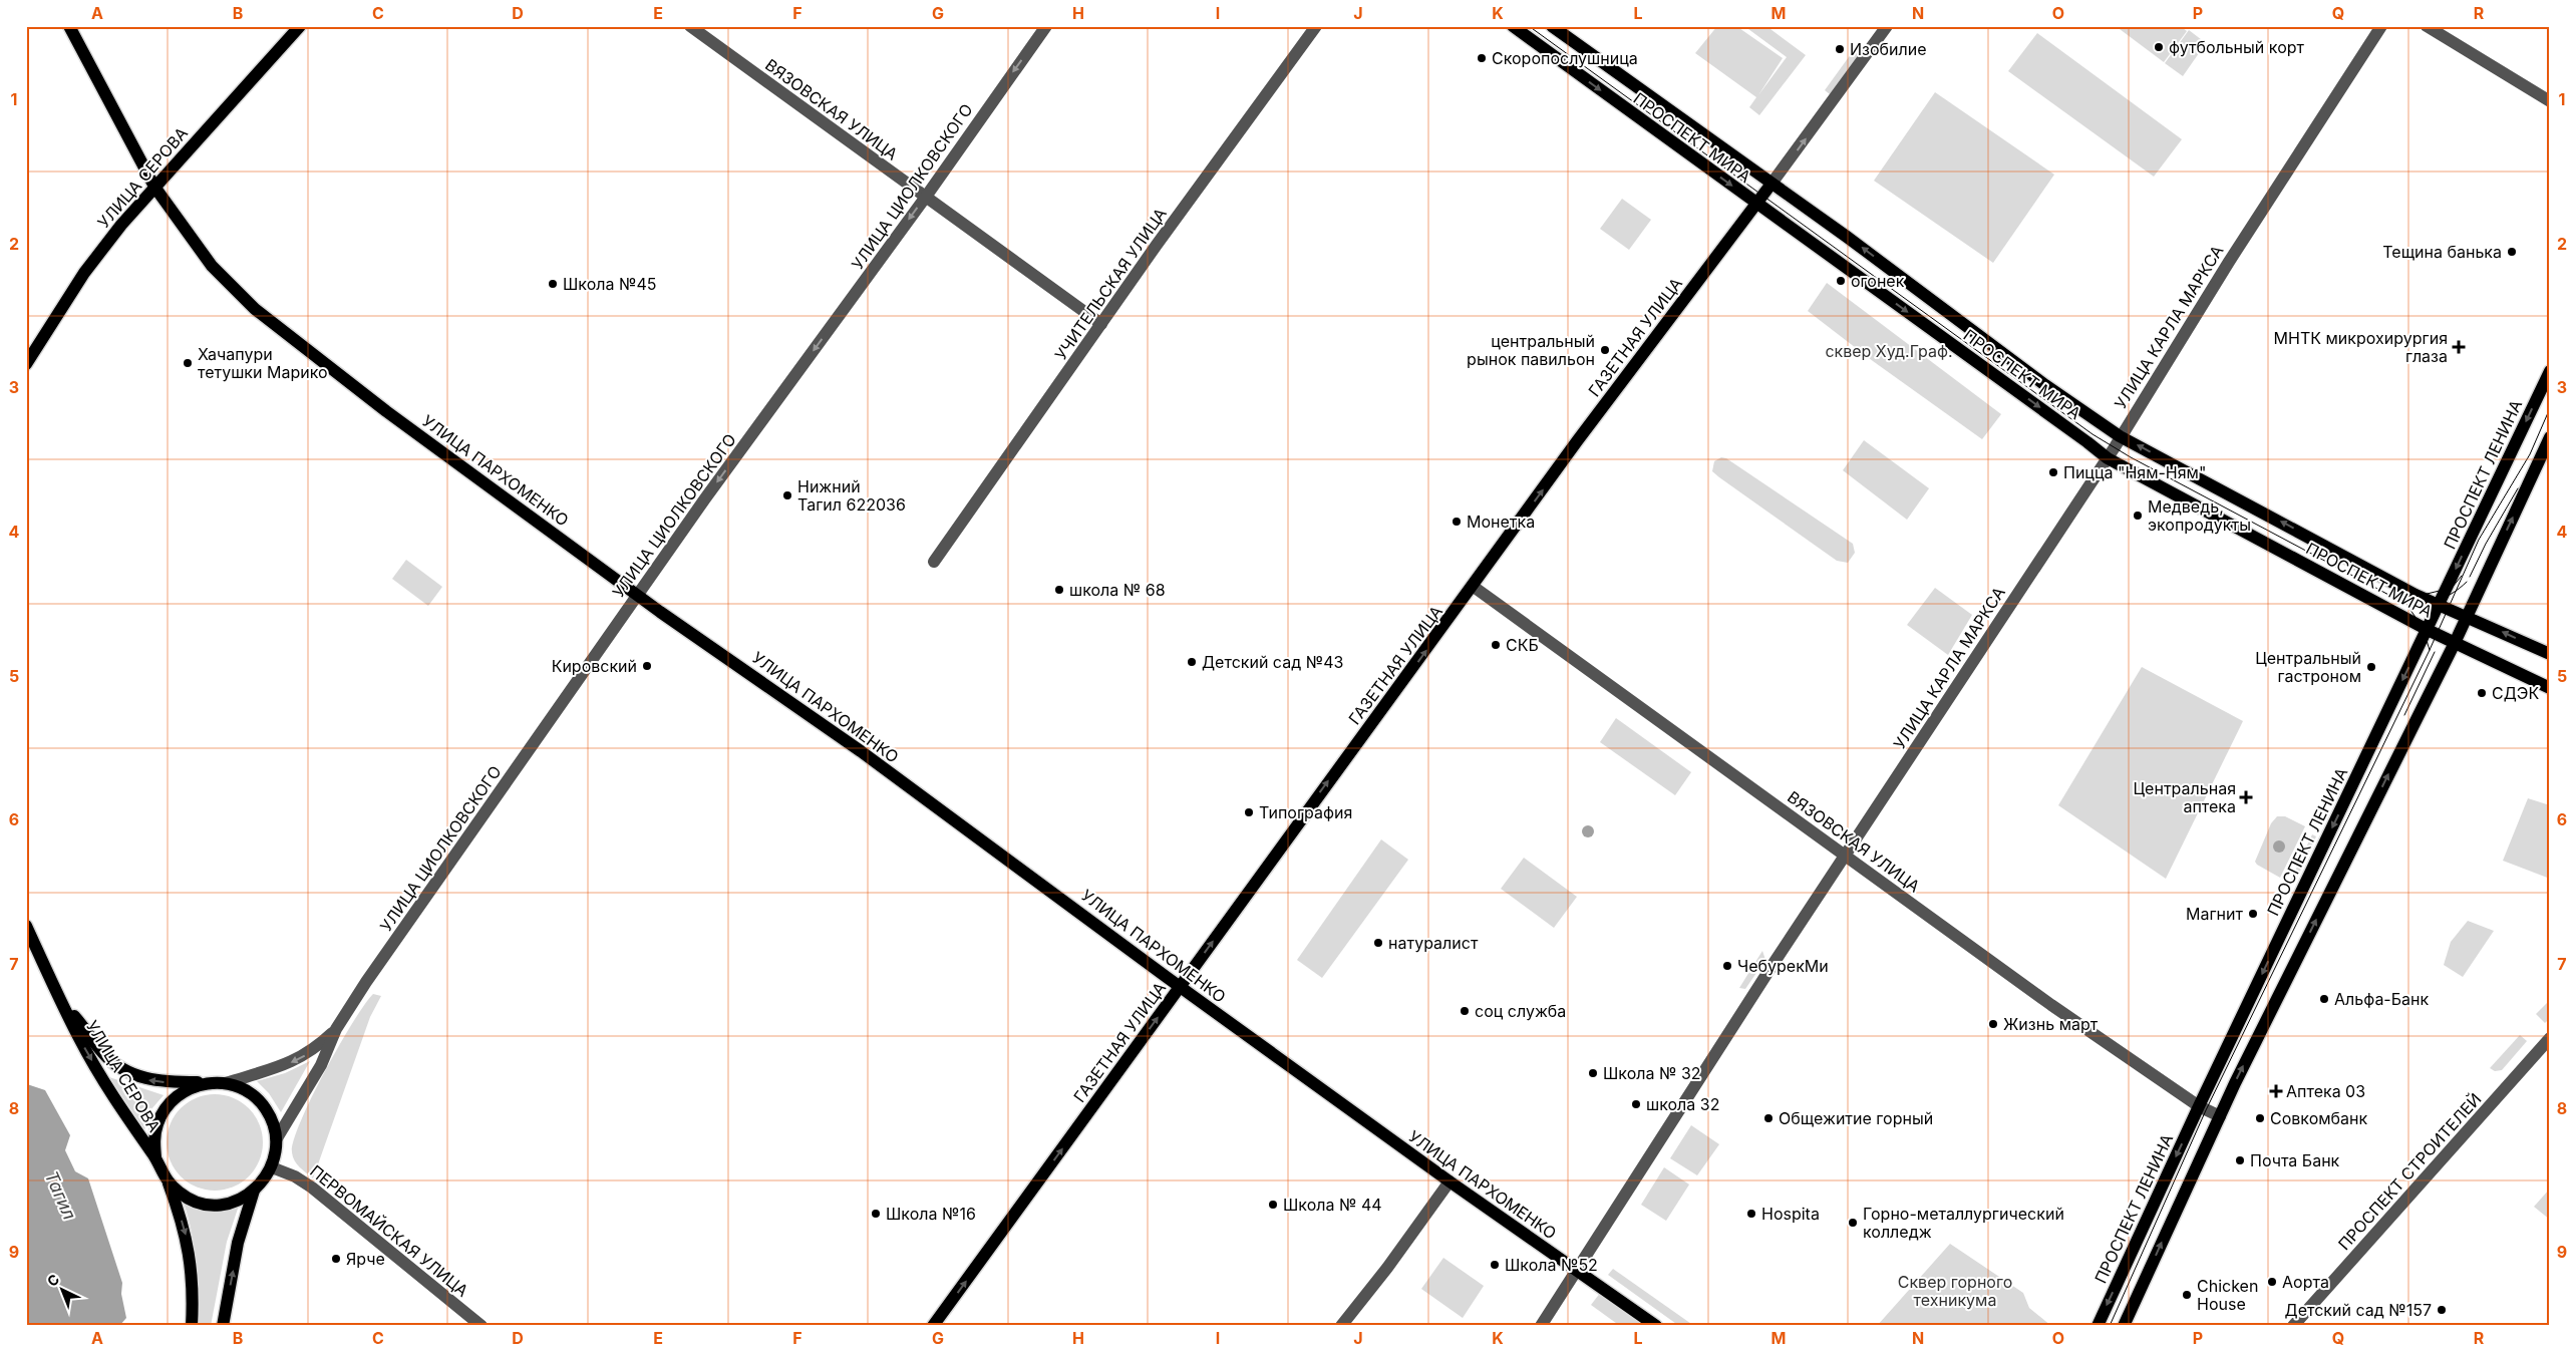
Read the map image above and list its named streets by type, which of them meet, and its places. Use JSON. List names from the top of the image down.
{
  "streets": {
    "main road": [
      "ПРОСПЕКТ МИРА",
      "УЛИЦА СЕРОВА",
      "ГАЗЕТНАЯ УЛИЦА",
      "УЛИЦА ПАРХОМЕНКО",
      "ПРОСПЕКТ ЛЕНИНА"
    ],
    "street": [
      "ВЯЗОВСКАЯ УЛИЦА",
      "УЛИЦА ЦИОЛКОВСКОГО",
      "УЧИТЕЛЬСКАЯ УЛИЦА",
      "УЛИЦА КАРЛА МАРКСА",
      "ПРОСПЕКТ СТРОИТЕЛЕЙ",
      "ПЕРВОМАЙСКАЯ УЛИЦА"
    ]
  },
  "crossings": [
    ["ВЯЗОВСКАЯ УЛИЦА", "УЛИЦА ЦИОЛКОВСКОГО"],
    ["ВЯЗОВСКАЯ УЛИЦА", "УЧИТЕЛЬСКАЯ УЛИЦА"],
    ["ВЯЗОВСКАЯ УЛИЦА", "УЛИЦА КАРЛА МАРКСА"],
    ["ВЯЗОВСКАЯ УЛИЦА", "ГАЗЕТНАЯ УЛИЦА"],
    ["ВЯЗОВСКАЯ УЛИЦА", "ПРОСПЕКТ ЛЕНИНА"],
    ["ПРОСПЕКТ МИРА", "УЛИЦА КАРЛА МАРКСА"],
    ["ПРОСПЕКТ МИРА", "ГАЗЕТНАЯ УЛИЦА"],
    ["ПРОСПЕКТ МИРА", "ПРОСПЕКТ ЛЕНИНА"],
    ["УЛИЦА СЕРОВА", "УЛИЦА ЦИОЛКОВСКОГО"],
    ["УЛИЦА СЕРОВА", "УЛИЦА ПАРХОМЕНКО"],
    ["УЛИЦА СЕРОВА", "ПЕРВОМАЙСКАЯ УЛИЦА"],
    ["УЛИЦА ЦИОЛКОВСКОГО", "УЛИЦА ПАРХОМЕНКО"],
    ["УЛИЦА ЦИОЛКОВСКОГО", "ПЕРВОМАЙСКАЯ УЛИЦА"],
    ["УЛИЦА КАРЛА МАРКСА", "УЛИЦА ПАРХОМЕНКО"],
    ["ГАЗЕТНАЯ УЛИЦА", "УЛИЦА ПАРХОМЕНКО"]
  ],
  "one_way": ["УЛИЦА ЦИОЛКОВСКОГО", "ГАЗЕТНАЯ УЛИЦА"],
  "water": ["Тагил"],
  "parks": ["сквер Худ.Граф.", "Сквер горного техникума"],
  "places": {
    "other": [
      "футбольный корт",
      "Изобилие",
      "Скоропослушница",
      "Тещина банька",
      "огонек",
      "Школа №45",
      "центральный рынок павильон",
      "Хачапури тетушки Марико",
      "Пицца \"Ням-Ням\"",
      "Нижний Тагил 622036",
      "Медведь, экопродукты",
      "Монетка",
      "школа № 68",
      "СКБ",
      "Детский сад №43",
      "Кировский",
      "Центральный гастроном",
      "СДЭК",
      "Типография",
      "Магнит",
      "натуралист",
      "ЧебурекМи",
      "Альфа-Банк",
      "соц служба",
      "Жизнь март",
      "Школа № 32",
      "школа 32",
      "Общежитие горный",
      "Совкомбанк",
      "Почта Банк",
      "Школа № 44",
      "Школа №16",
      "Hospita",
      "Горно-металлургический колледж",
      "Ярче",
      "Школа №52",
      "Аорта",
      "Chicken House",
      "Детский сад №157"
    ],
    "health": ["МНТК микрохирургия глаза", "Центральная аптека", "Аптека 03"]
  },
  "north": "top left",
  "grid": {
    "columns": [
      "A",
      "B",
      "C",
      "D",
      "E",
      "F",
      "G",
      "H",
      "I",
      "J",
      "K",
      "L",
      "M",
      "N",
      "O",
      "P",
      "Q",
      "R"
    ],
    "rows": [
      "1",
      "2",
      "3",
      "4",
      "5",
      "6",
      "7",
      "8",
      "9"
    ]
  }
}
